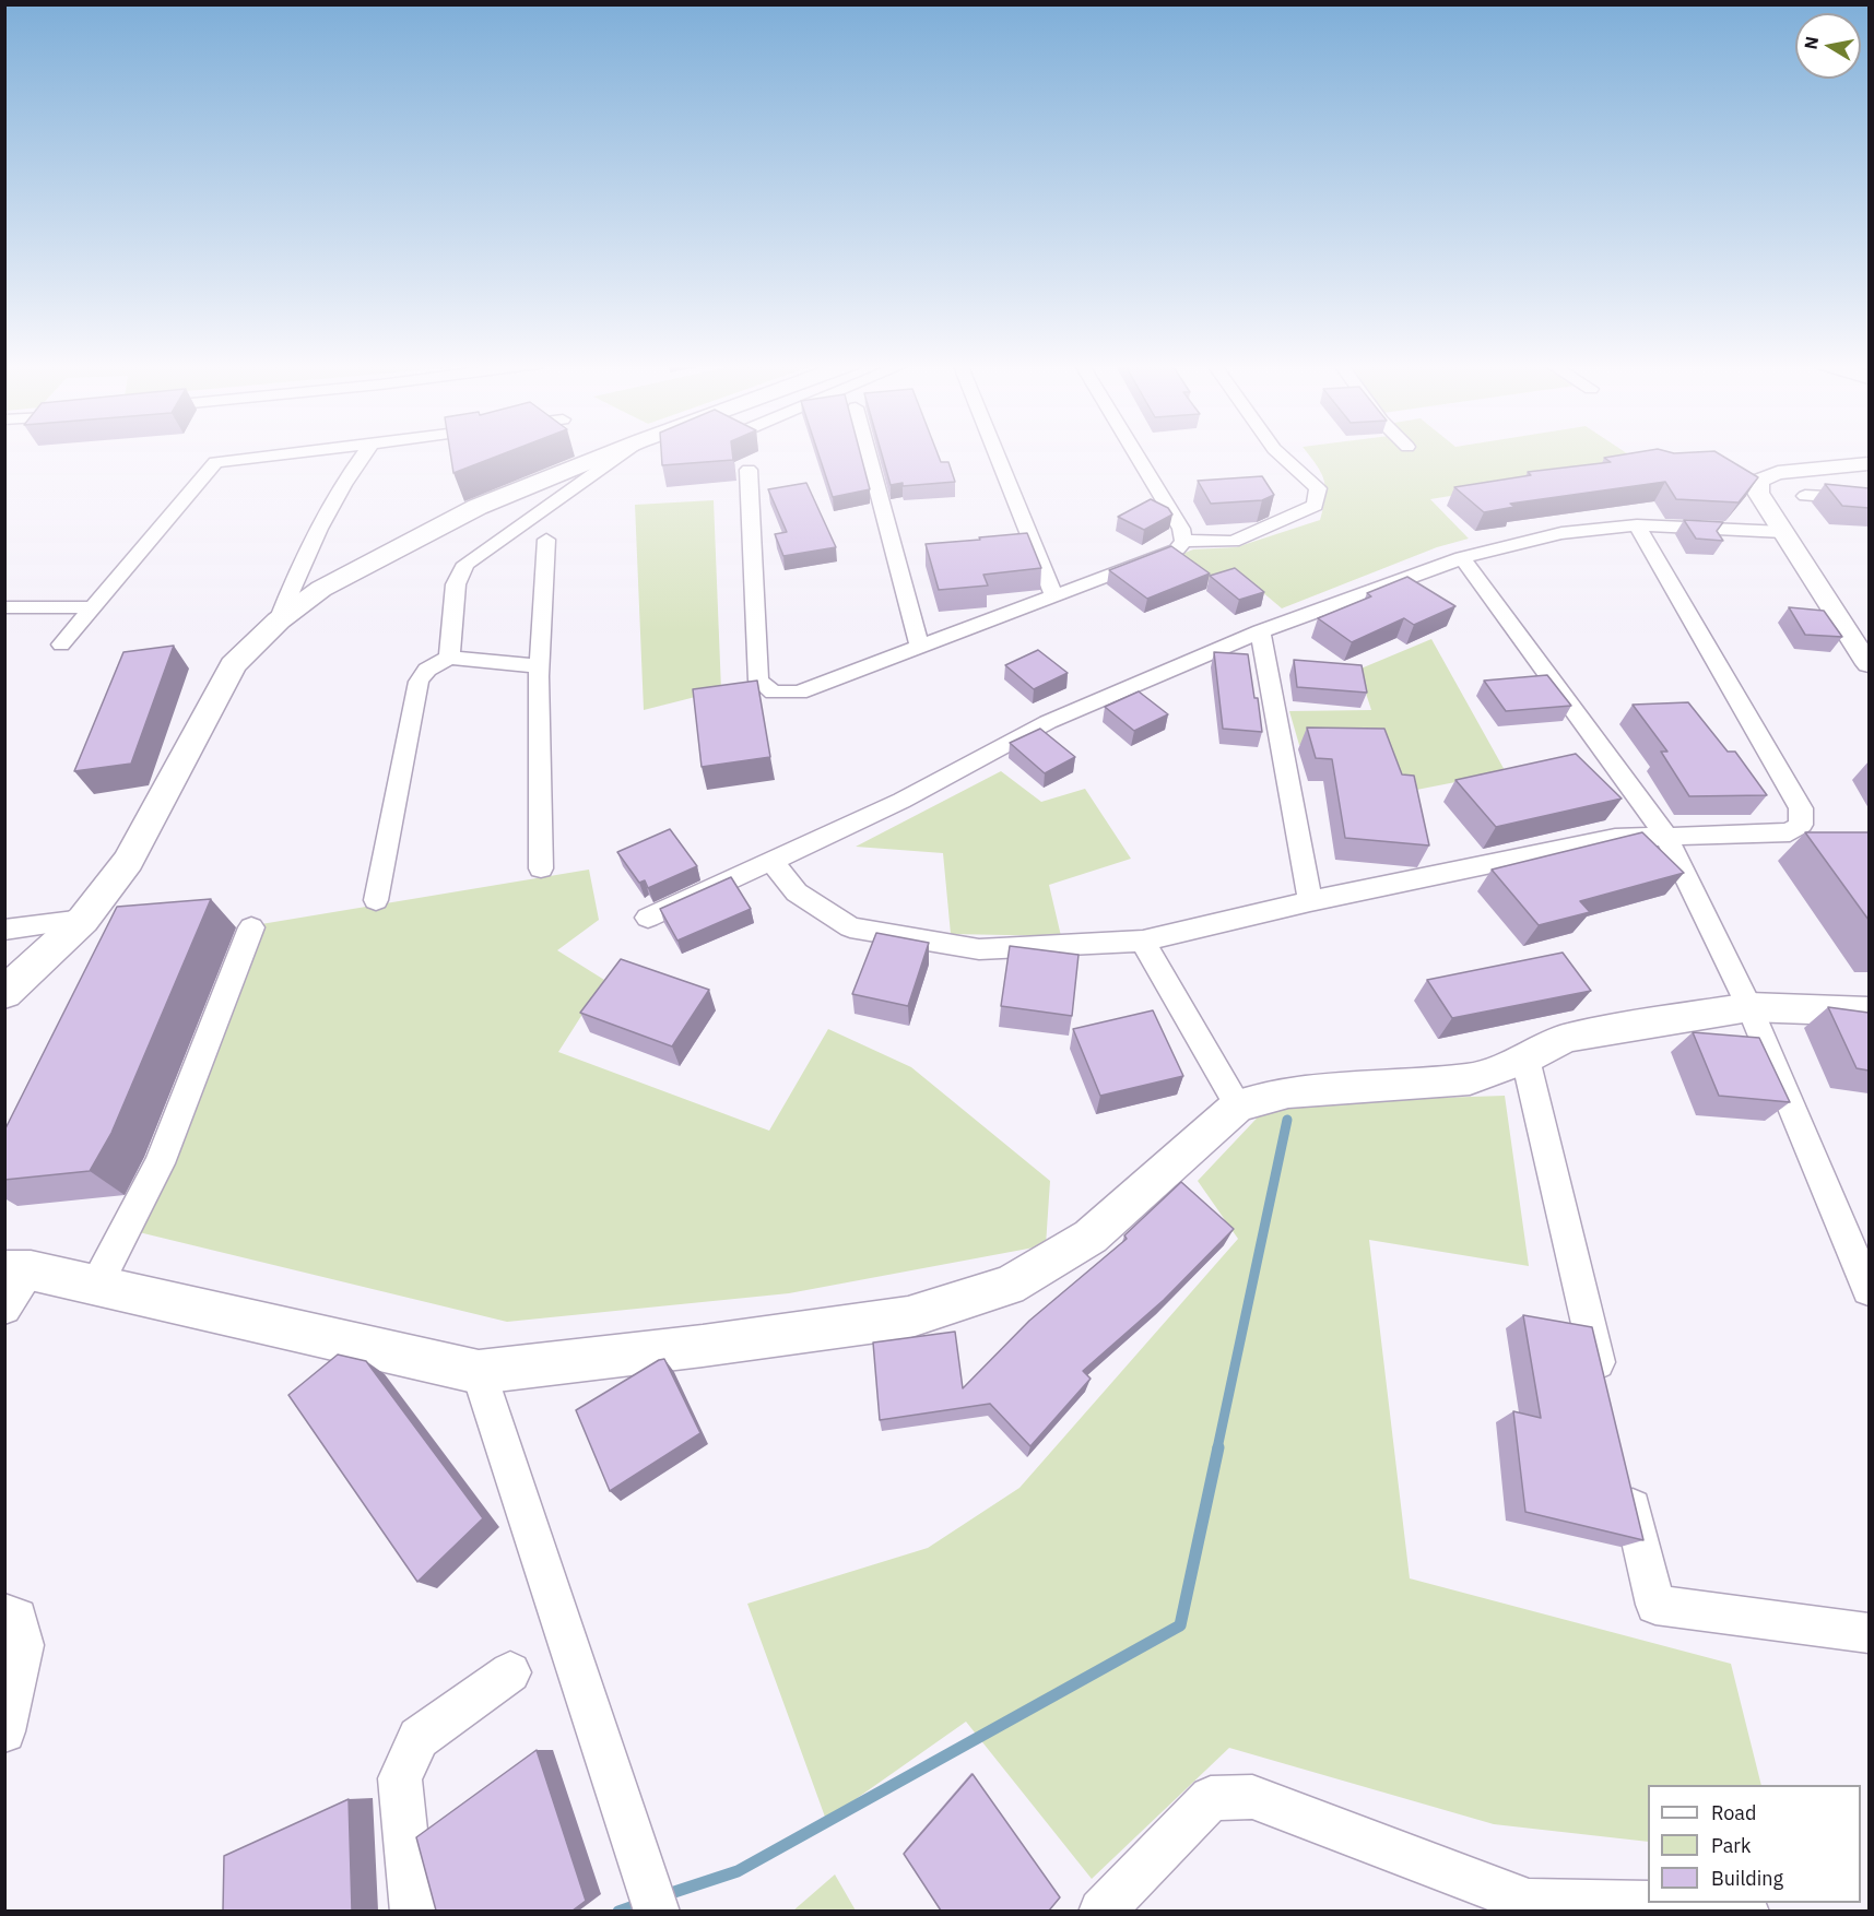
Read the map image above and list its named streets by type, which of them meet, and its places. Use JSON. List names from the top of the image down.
{
  "legend": ["Road", "Park", "Building"],
  "north": "left"
}
